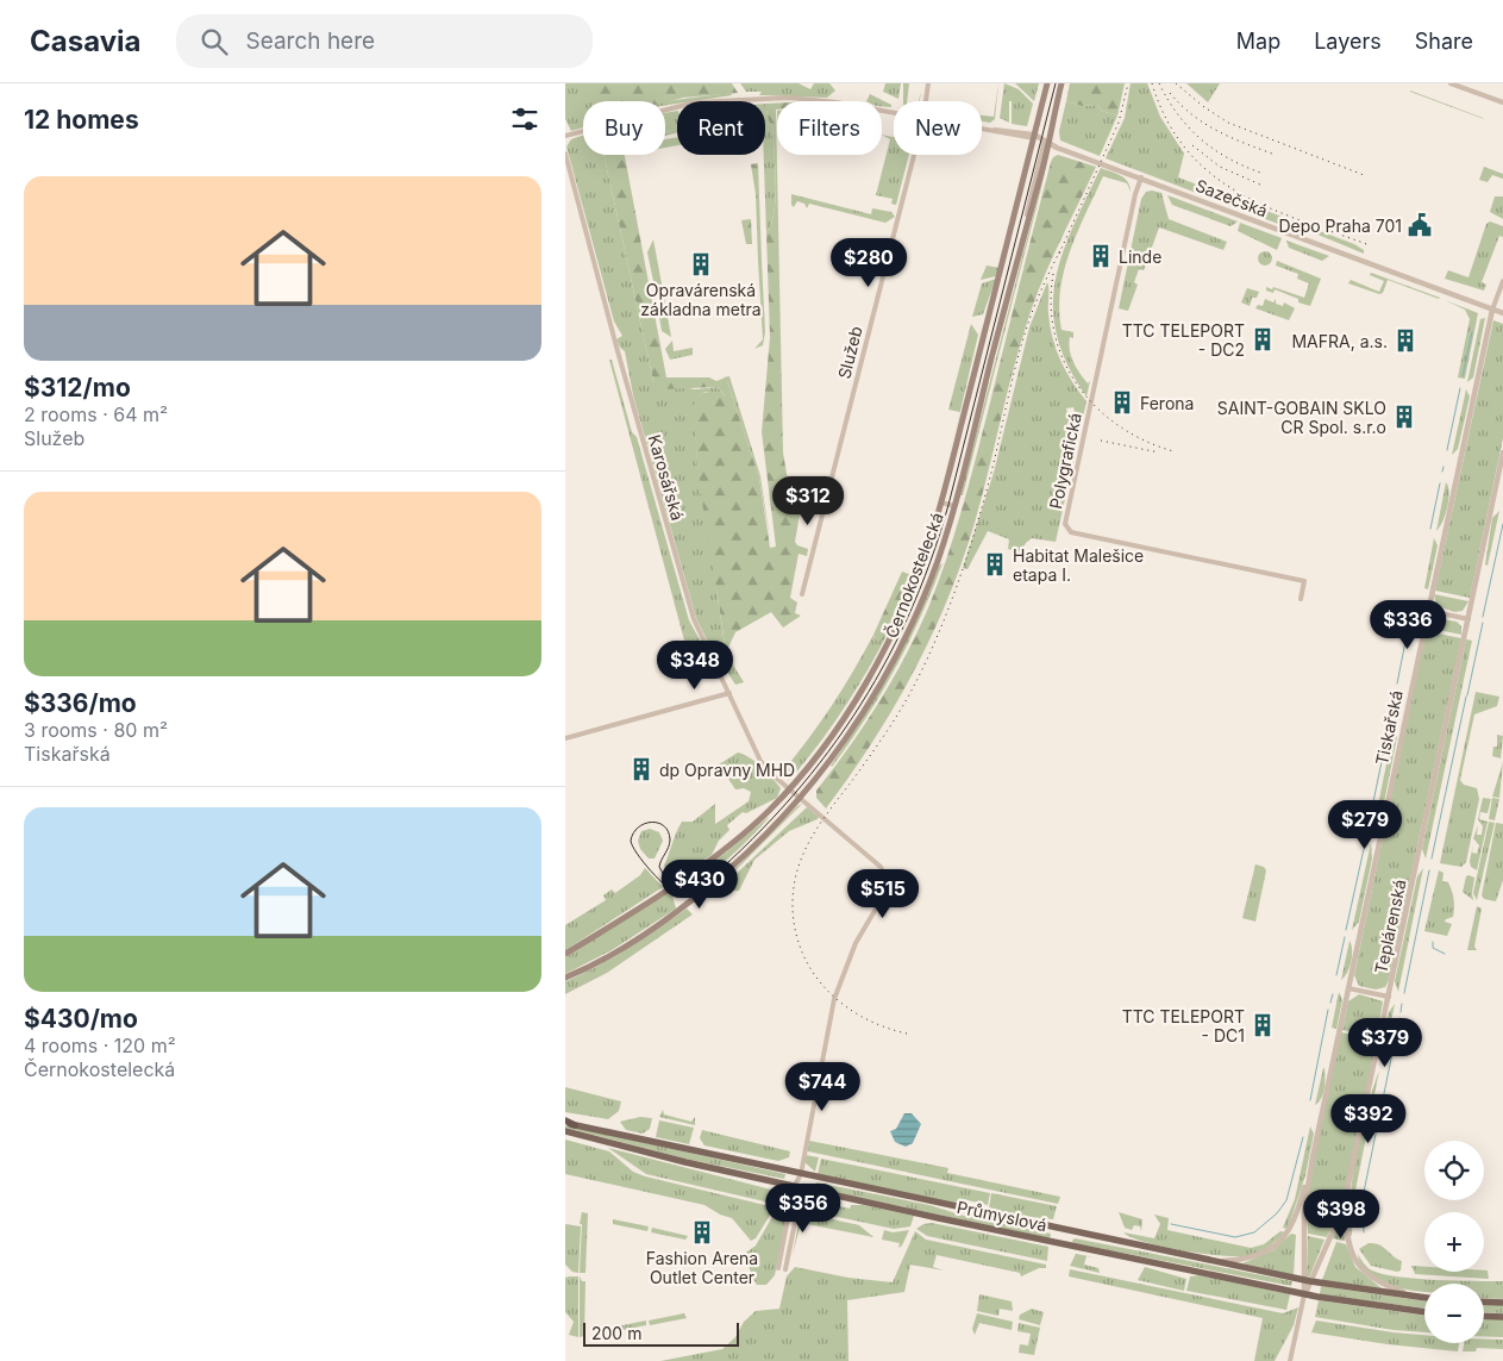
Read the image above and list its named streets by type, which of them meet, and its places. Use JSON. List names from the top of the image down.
{
  "streets": {
    "main road": ["Černokostelecká", "Průmyslová"],
    "street": [
      "Sazečská",
      "Služeb",
      "Polygrafická",
      "Karosářská",
      "Tiskařská",
      "Teplárenská"
    ]
  },
  "crossings": [
    ["Sazečská", "Polygrafická"],
    ["Sazečská", "Černokostelecká"],
    ["Sazečská", "Tiskařská"],
    ["Karosářská", "Černokostelecká"],
    ["Karosářská", "Průmyslová"],
    ["Tiskařská", "Teplárenská"],
    ["Tiskařská", "Průmyslová"],
    ["Teplárenská", "Průmyslová"]
  ],
  "places": {
    "public building": ["Depo Praha 701"],
    "building": [
      "Linde",
      "Opravárenská základna metra",
      "TTC TELEPORT - DC2",
      "MAFRA, a.s.",
      "Ferona",
      "SAINT-GOBAIN SKLO CR Spol. s.r.o",
      "Habitat Malešice etapa I.",
      "dp Opravny MHD",
      "TTC TELEPORT - DC1",
      "Fashion Arena Outlet Center"
    ]
  },
  "scale_bar": "200 m",
  "page": {
    "header": "Casavia",
    "search": "Search here",
    "nav": ["Map", "Layers", "Share"],
    "heading": "12 homes",
    "chip": [
      "Buy",
      "Rent",
      "Filters",
      "New"
    ],
    "list": [
      {
        "name": "$312/mo",
        "note": "2 rooms · 64 m² · Služeb"
      },
      {
        "name": "$336/mo",
        "note": "3 rooms · 80 m² · Tiskařská"
      },
      {
        "name": "$430/mo",
        "note": "4 rooms · 120 m² · Černokostelecká"
      }
    ],
    "price": [
      "$280",
      "$312",
      "$336",
      "$348",
      "$279",
      "$430",
      "$515",
      "$379",
      "$744",
      "$392",
      "$356",
      "$398"
    ],
    "map_buttons": ["+", "−"],
    "scale": "200 m"
  }
}
